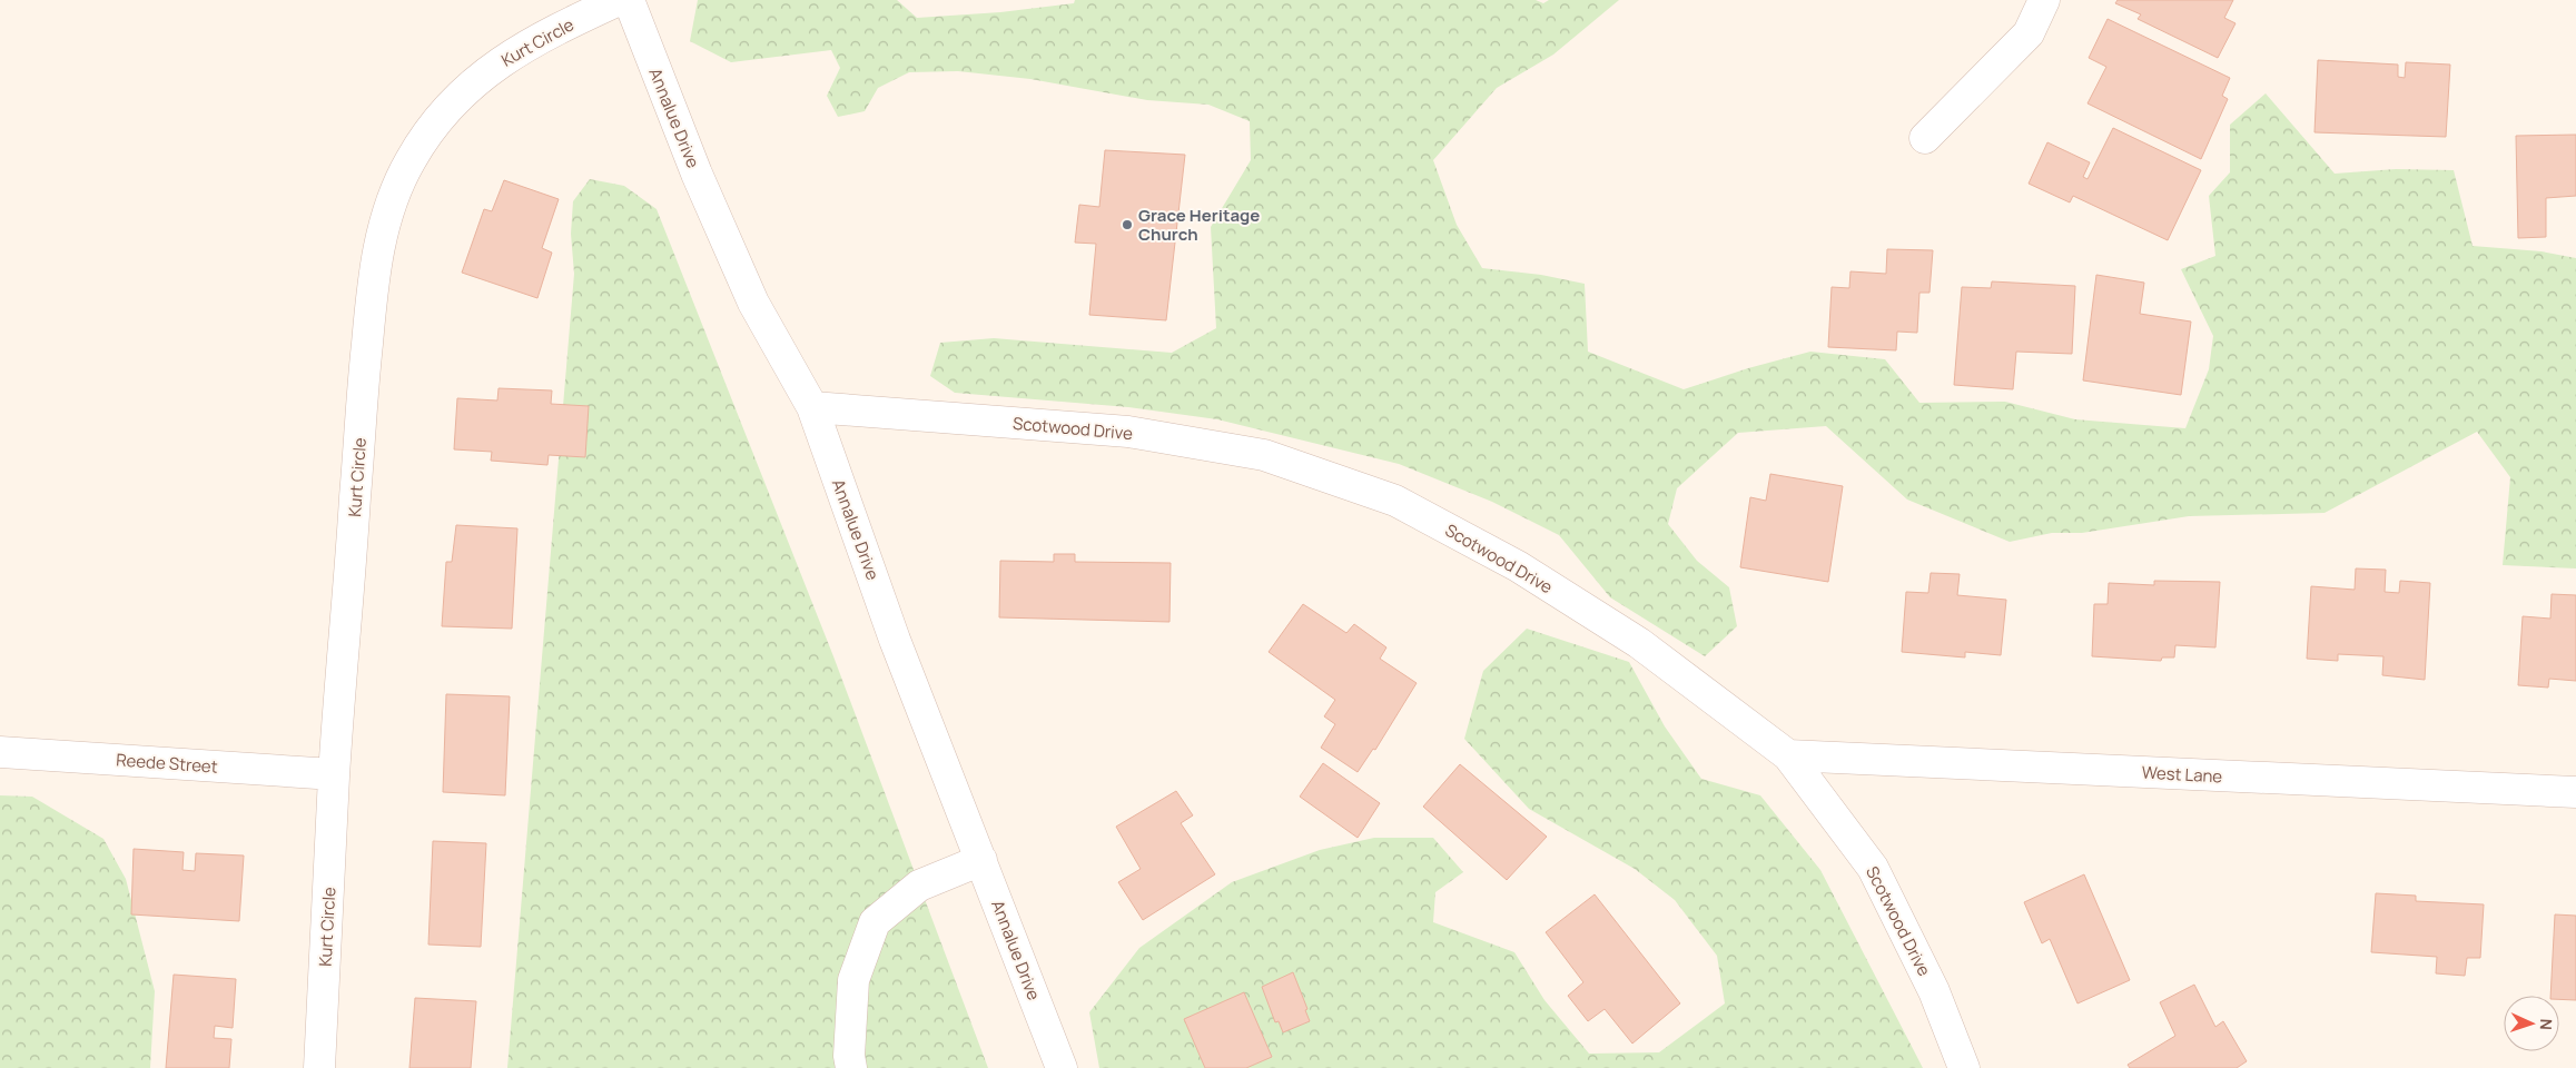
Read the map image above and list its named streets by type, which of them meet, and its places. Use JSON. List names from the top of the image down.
{
  "streets": {
    "street": [
      "Kurt Circle",
      "Annalue Drive",
      "Scotwood Drive",
      "Reede Street",
      "West Lane"
    ]
  },
  "crossings": [
    ["Kurt Circle", "Reede Street"],
    ["Annalue Drive", "Scotwood Drive"],
    ["Scotwood Drive", "West Lane"]
  ],
  "places": ["Grace Heritage Church"],
  "north": "right"
}
